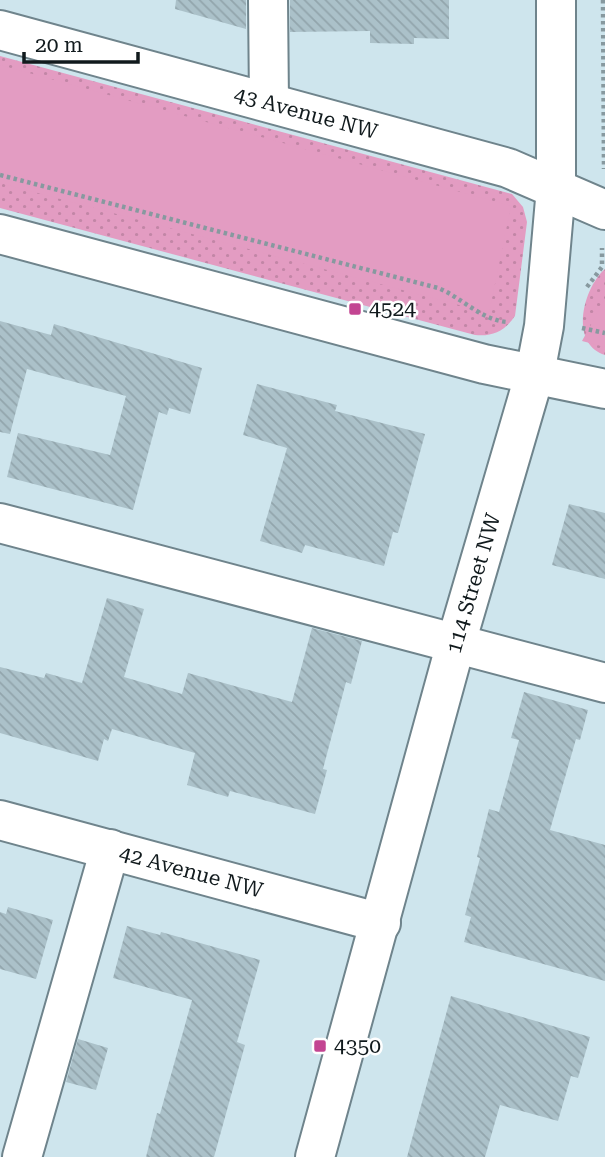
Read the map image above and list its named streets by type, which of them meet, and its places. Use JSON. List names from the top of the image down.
{
  "streets": {
    "street": ["43 Avenue NW", "114 Street NW", "42 Avenue NW"]
  },
  "crossings": [
    ["43 Avenue NW", "114 Street NW"],
    ["114 Street NW", "42 Avenue NW"]
  ],
  "places": {
    "transit": ["4524", "4350"]
  },
  "scale_bar": "20 m"
}
